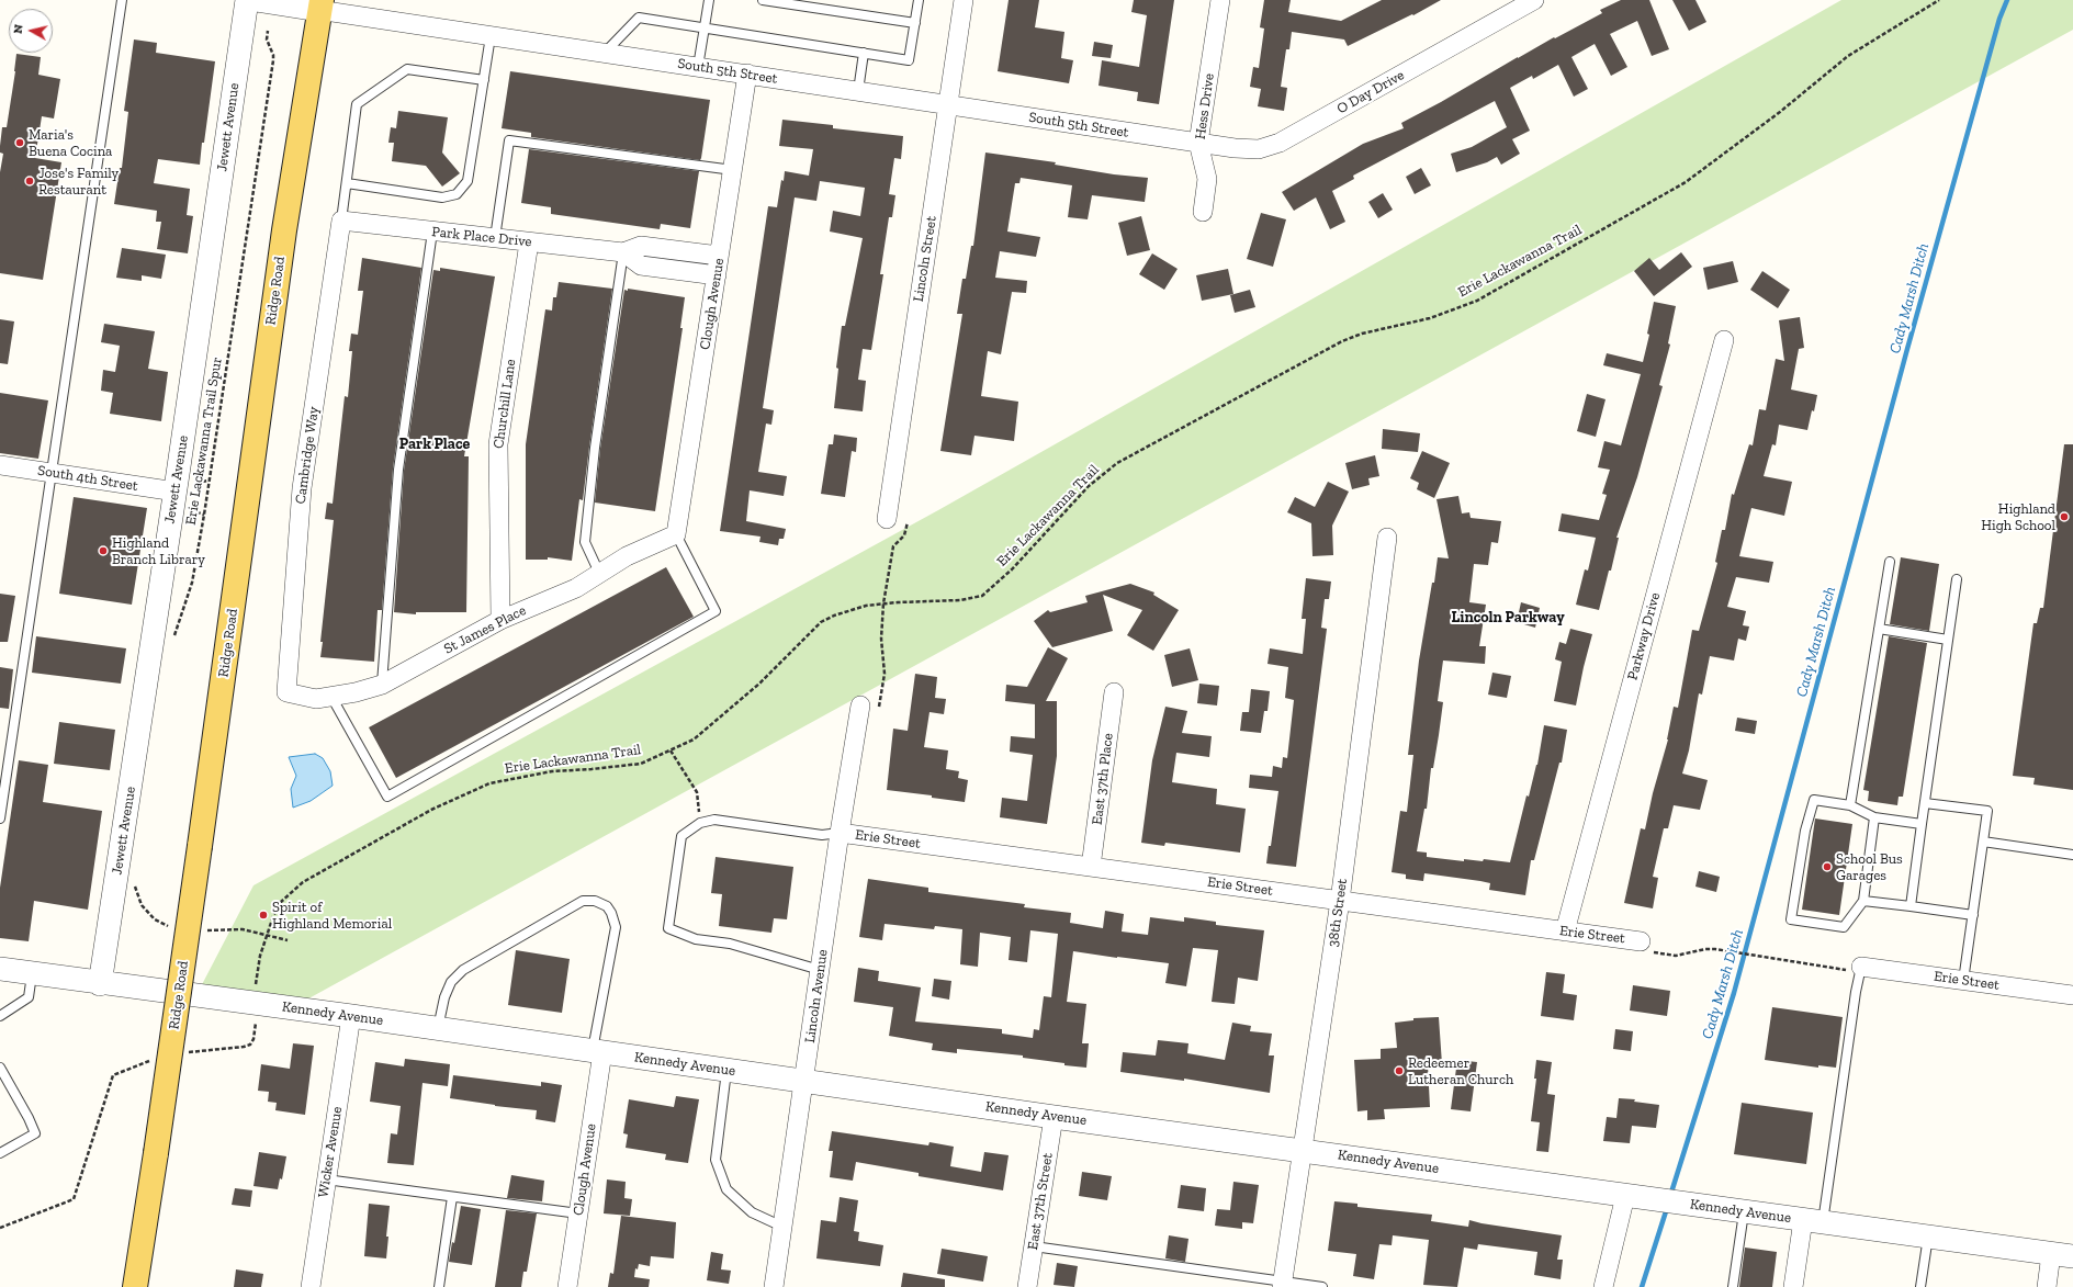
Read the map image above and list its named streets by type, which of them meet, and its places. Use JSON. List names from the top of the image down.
{
  "streets": {
    "main road": ["Ridge Road"],
    "street": [
      "South 5th Street",
      "O Day Drive",
      "Hess Drive",
      "Jewett Avenue",
      "Park Place Drive",
      "Lincoln Street",
      "Clough Avenue",
      "Churchill Lane",
      "Cambridge Way",
      "South 4th Street",
      "St James Place",
      "Parkway Drive",
      "East 37th Place",
      "Erie Street",
      "38th Street",
      "Lincoln Avenue",
      "Kennedy Avenue",
      "Wicker Avenue",
      "East 37th Street"
    ],
    "path": ["Erie Lackawanna Trail", "Erie Lackawanna Trail Spur"]
  },
  "crossings": [
    ["South 5th Street", "O Day Drive"],
    ["South 5th Street", "Hess Drive"],
    ["South 5th Street", "Lincoln Street"],
    ["South 5th Street", "Ridge Road"],
    ["South 5th Street", "Clough Avenue"],
    ["O Day Drive", "Hess Drive"],
    ["Jewett Avenue", "South 4th Street"],
    ["Jewett Avenue", "Kennedy Avenue"],
    ["Park Place Drive", "Clough Avenue"],
    ["Park Place Drive", "Churchill Lane"],
    ["Park Place Drive", "Cambridge Way"],
    ["Clough Avenue", "St James Place"],
    ["Clough Avenue", "Kennedy Avenue"],
    ["Churchill Lane", "St James Place"],
    ["Cambridge Way", "St James Place"],
    ["Parkway Drive", "Erie Street"],
    ["East 37th Place", "Erie Street"],
    ["Erie Street", "38th Street"],
    ["Erie Street", "Lincoln Avenue"],
    ["38th Street", "Kennedy Avenue"],
    ["Lincoln Avenue", "Kennedy Avenue"],
    ["Kennedy Avenue", "Wicker Avenue"],
    ["Kennedy Avenue", "East 37th Street"]
  ],
  "districts": ["Park Place", "Lincoln Parkway"],
  "water": ["Cady Marsh Ditch"],
  "places": [
    "Maria's Buena Cocina",
    "Jose's Family Restaurant",
    "Highland High School",
    "Highland Branch Library",
    "School Bus Garages",
    "Spirit of Highland Memorial",
    "Redeemer Lutheran Church"
  ],
  "north": "left"
}
